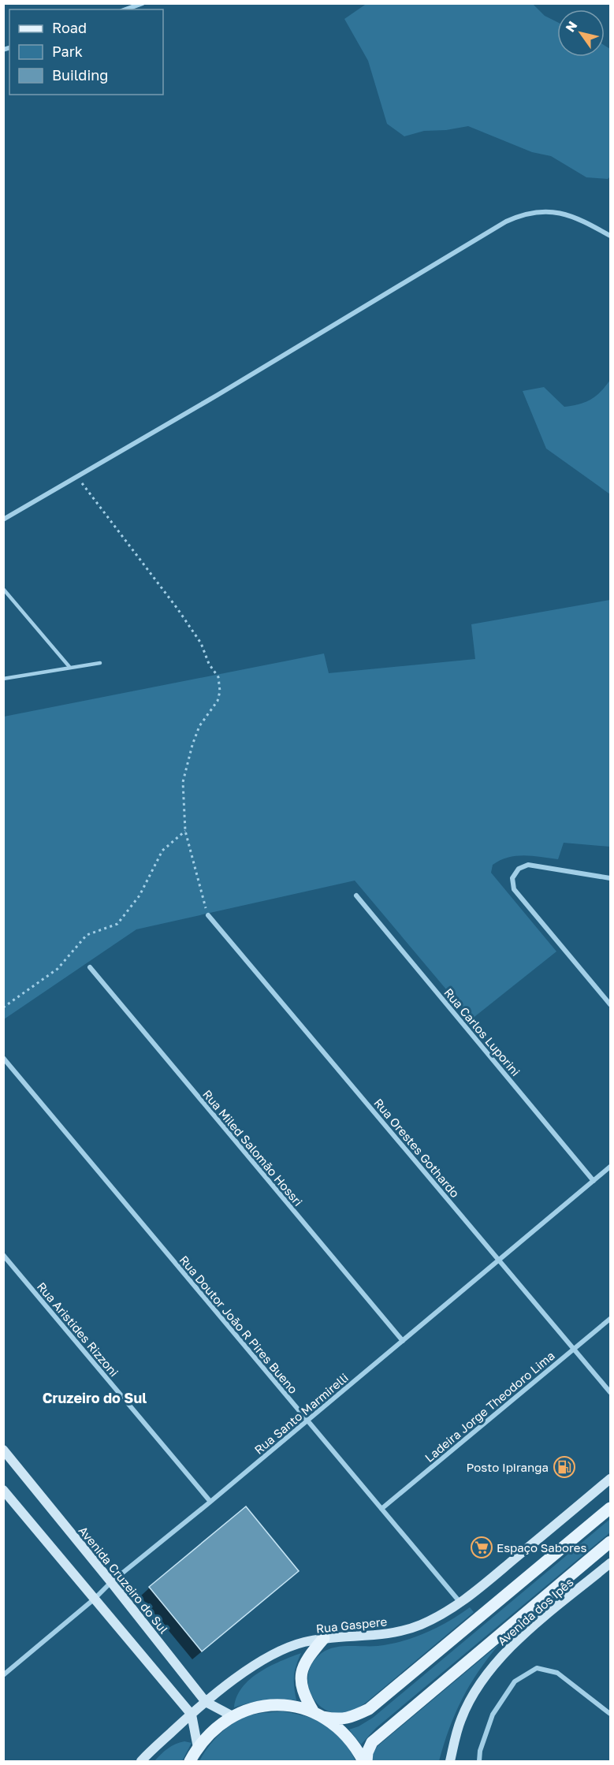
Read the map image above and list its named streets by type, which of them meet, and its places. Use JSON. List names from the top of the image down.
{
  "streets": {
    "street": [
      "Rua Carlos Luporini",
      "Rua Miled Salomão Hossri",
      "Rua Orestes Gothardo",
      "Rua Doutor João R Pires Bueno",
      "Rua Aristides Rizzoni",
      "Ladeira Jorge Theodoro Lima",
      "Rua Santo Marmirelli",
      "Avenida Cruzeiro do Sul",
      "Avenida dos Ipês",
      "Rua Gaspere"
    ]
  },
  "crossings": [
    ["Rua Carlos Luporini", "Rua Santo Marmirelli"],
    ["Rua Miled Salomão Hossri", "Rua Santo Marmirelli"],
    ["Rua Orestes Gothardo", "Ladeira Jorge Theodoro Lima"],
    ["Rua Orestes Gothardo", "Rua Santo Marmirelli"],
    ["Rua Doutor João R Pires Bueno", "Ladeira Jorge Theodoro Lima"],
    ["Rua Doutor João R Pires Bueno", "Rua Santo Marmirelli"],
    ["Rua Doutor João R Pires Bueno", "Rua Gaspere"],
    ["Rua Aristides Rizzoni", "Rua Santo Marmirelli"],
    ["Rua Santo Marmirelli", "Avenida Cruzeiro do Sul"],
    ["Avenida Cruzeiro do Sul", "Rua Gaspere"]
  ],
  "districts": ["Cruzeiro do Sul"],
  "places": {
    "fuel station": ["Posto Ipiranga"],
    "supermarket": ["Espaço Sabores"]
  },
  "legend": ["Road", "Park", "Building"],
  "north": "top left"
}
